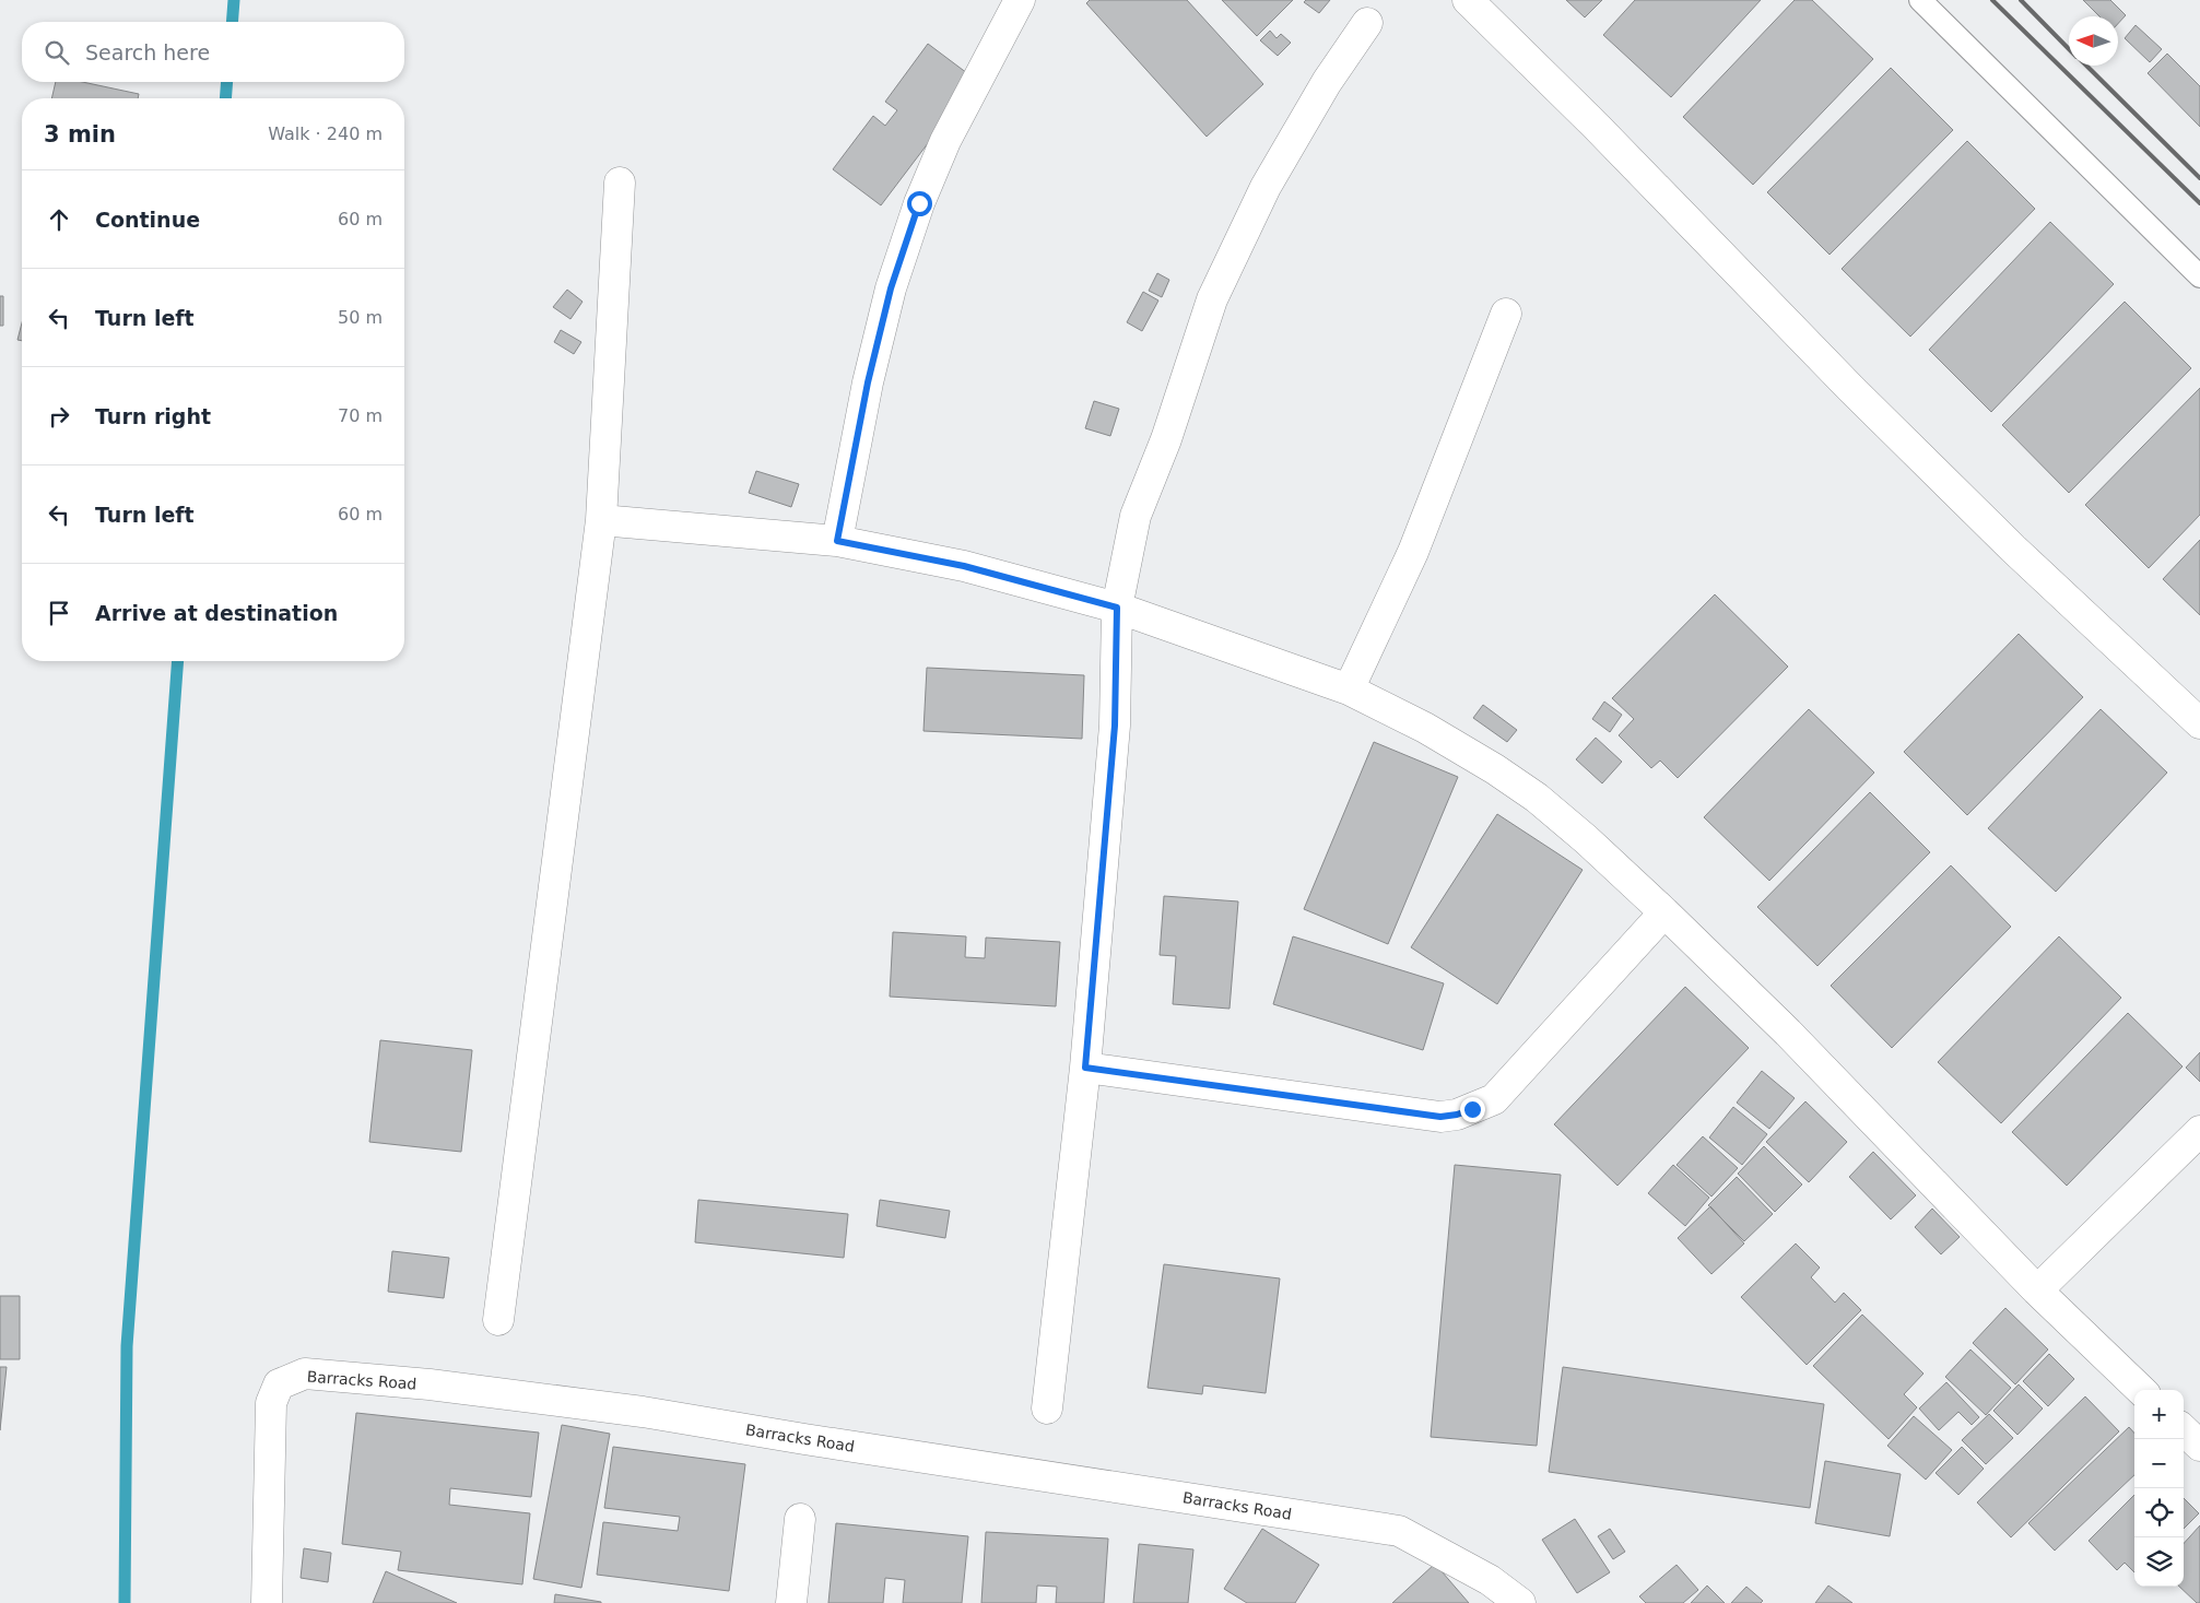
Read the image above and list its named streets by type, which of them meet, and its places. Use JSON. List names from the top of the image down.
{
  "streets": {
    "street": ["Barracks Road"]
  },
  "north": "left",
  "page": {
    "search": "Search here",
    "heading": ["3 min", "Walk · 240 m"],
    "list": [
      ["Continue", "60 m"],
      ["Turn left", "50 m"],
      ["Turn right", "70 m"],
      ["Turn left", "60 m"],
      "Arrive at destination"
    ],
    "map_buttons": ["+", "−"]
  }
}
